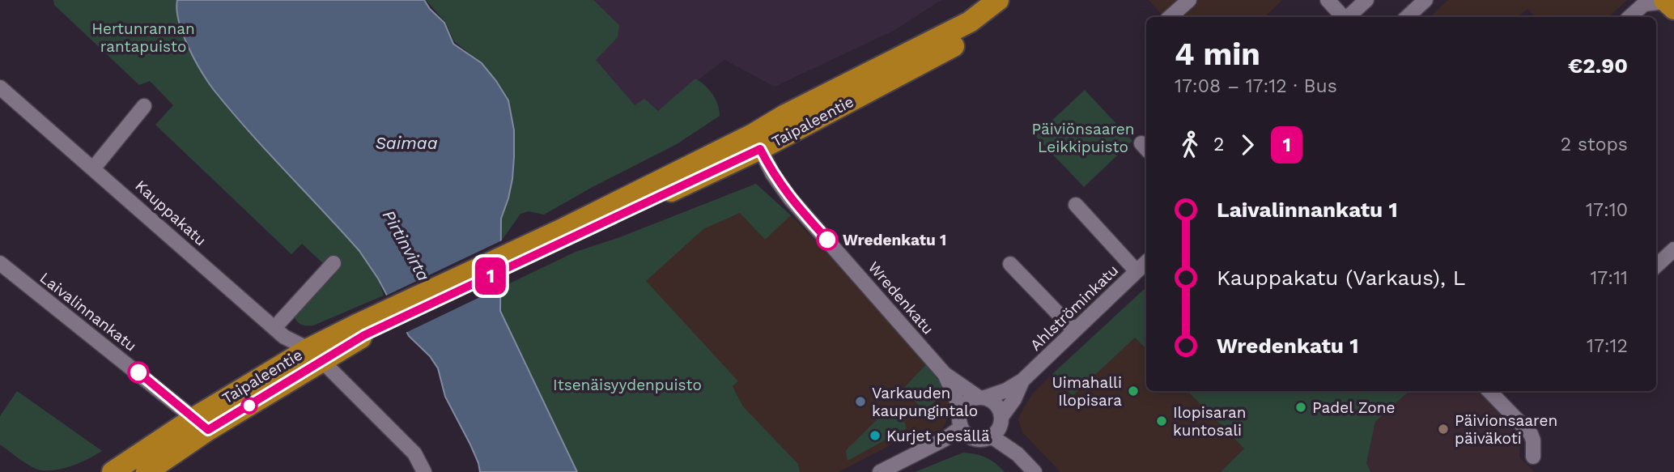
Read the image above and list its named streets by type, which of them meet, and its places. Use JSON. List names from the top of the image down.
{
  "streets": {
    "highway": ["Taipaleentie"],
    "street": [
      "Kauppakatu",
      "Wredenkatu",
      "Ahlströminkatu",
      "Laivalinnankatu"
    ]
  },
  "crossings": [
    ["Taipaleentie", "Kauppakatu"],
    ["Taipaleentie", "Wredenkatu"],
    ["Taipaleentie", "Laivalinnankatu"],
    ["Wredenkatu", "Ahlströminkatu"]
  ],
  "water": ["Saimaa", "Pirtinvirta"],
  "parks": ["Hertunrannan rantapuisto", "Päiviönsaaren Leikkipuisto", "Itsenäisyydenpuisto"],
  "places": [
    "Wredenkatu 1",
    "Uimahalli Ilopisara",
    "Varkauden kaupungintalo",
    "Padel Zone",
    "Ilopisaran kuntosali",
    "Päivionsaaren päiväkoti",
    "Kurjet pesällä"
  ],
  "lines": ["bus line 1"],
  "page": {
    "on_map": "1",
    "heading": ["4 min", "17:08 – 17:12 · Bus", "€2.90"],
    "legs": ["2", "1", "2 stops"],
    "list": [
      {
        "name": "Laivalinnankatu 1",
        "value": "17:10"
      },
      {
        "name": "Kauppakatu (Varkaus), L",
        "value": "17:11"
      },
      {
        "name": "Wredenkatu 1",
        "value": "17:12"
      }
    ]
  }
}
